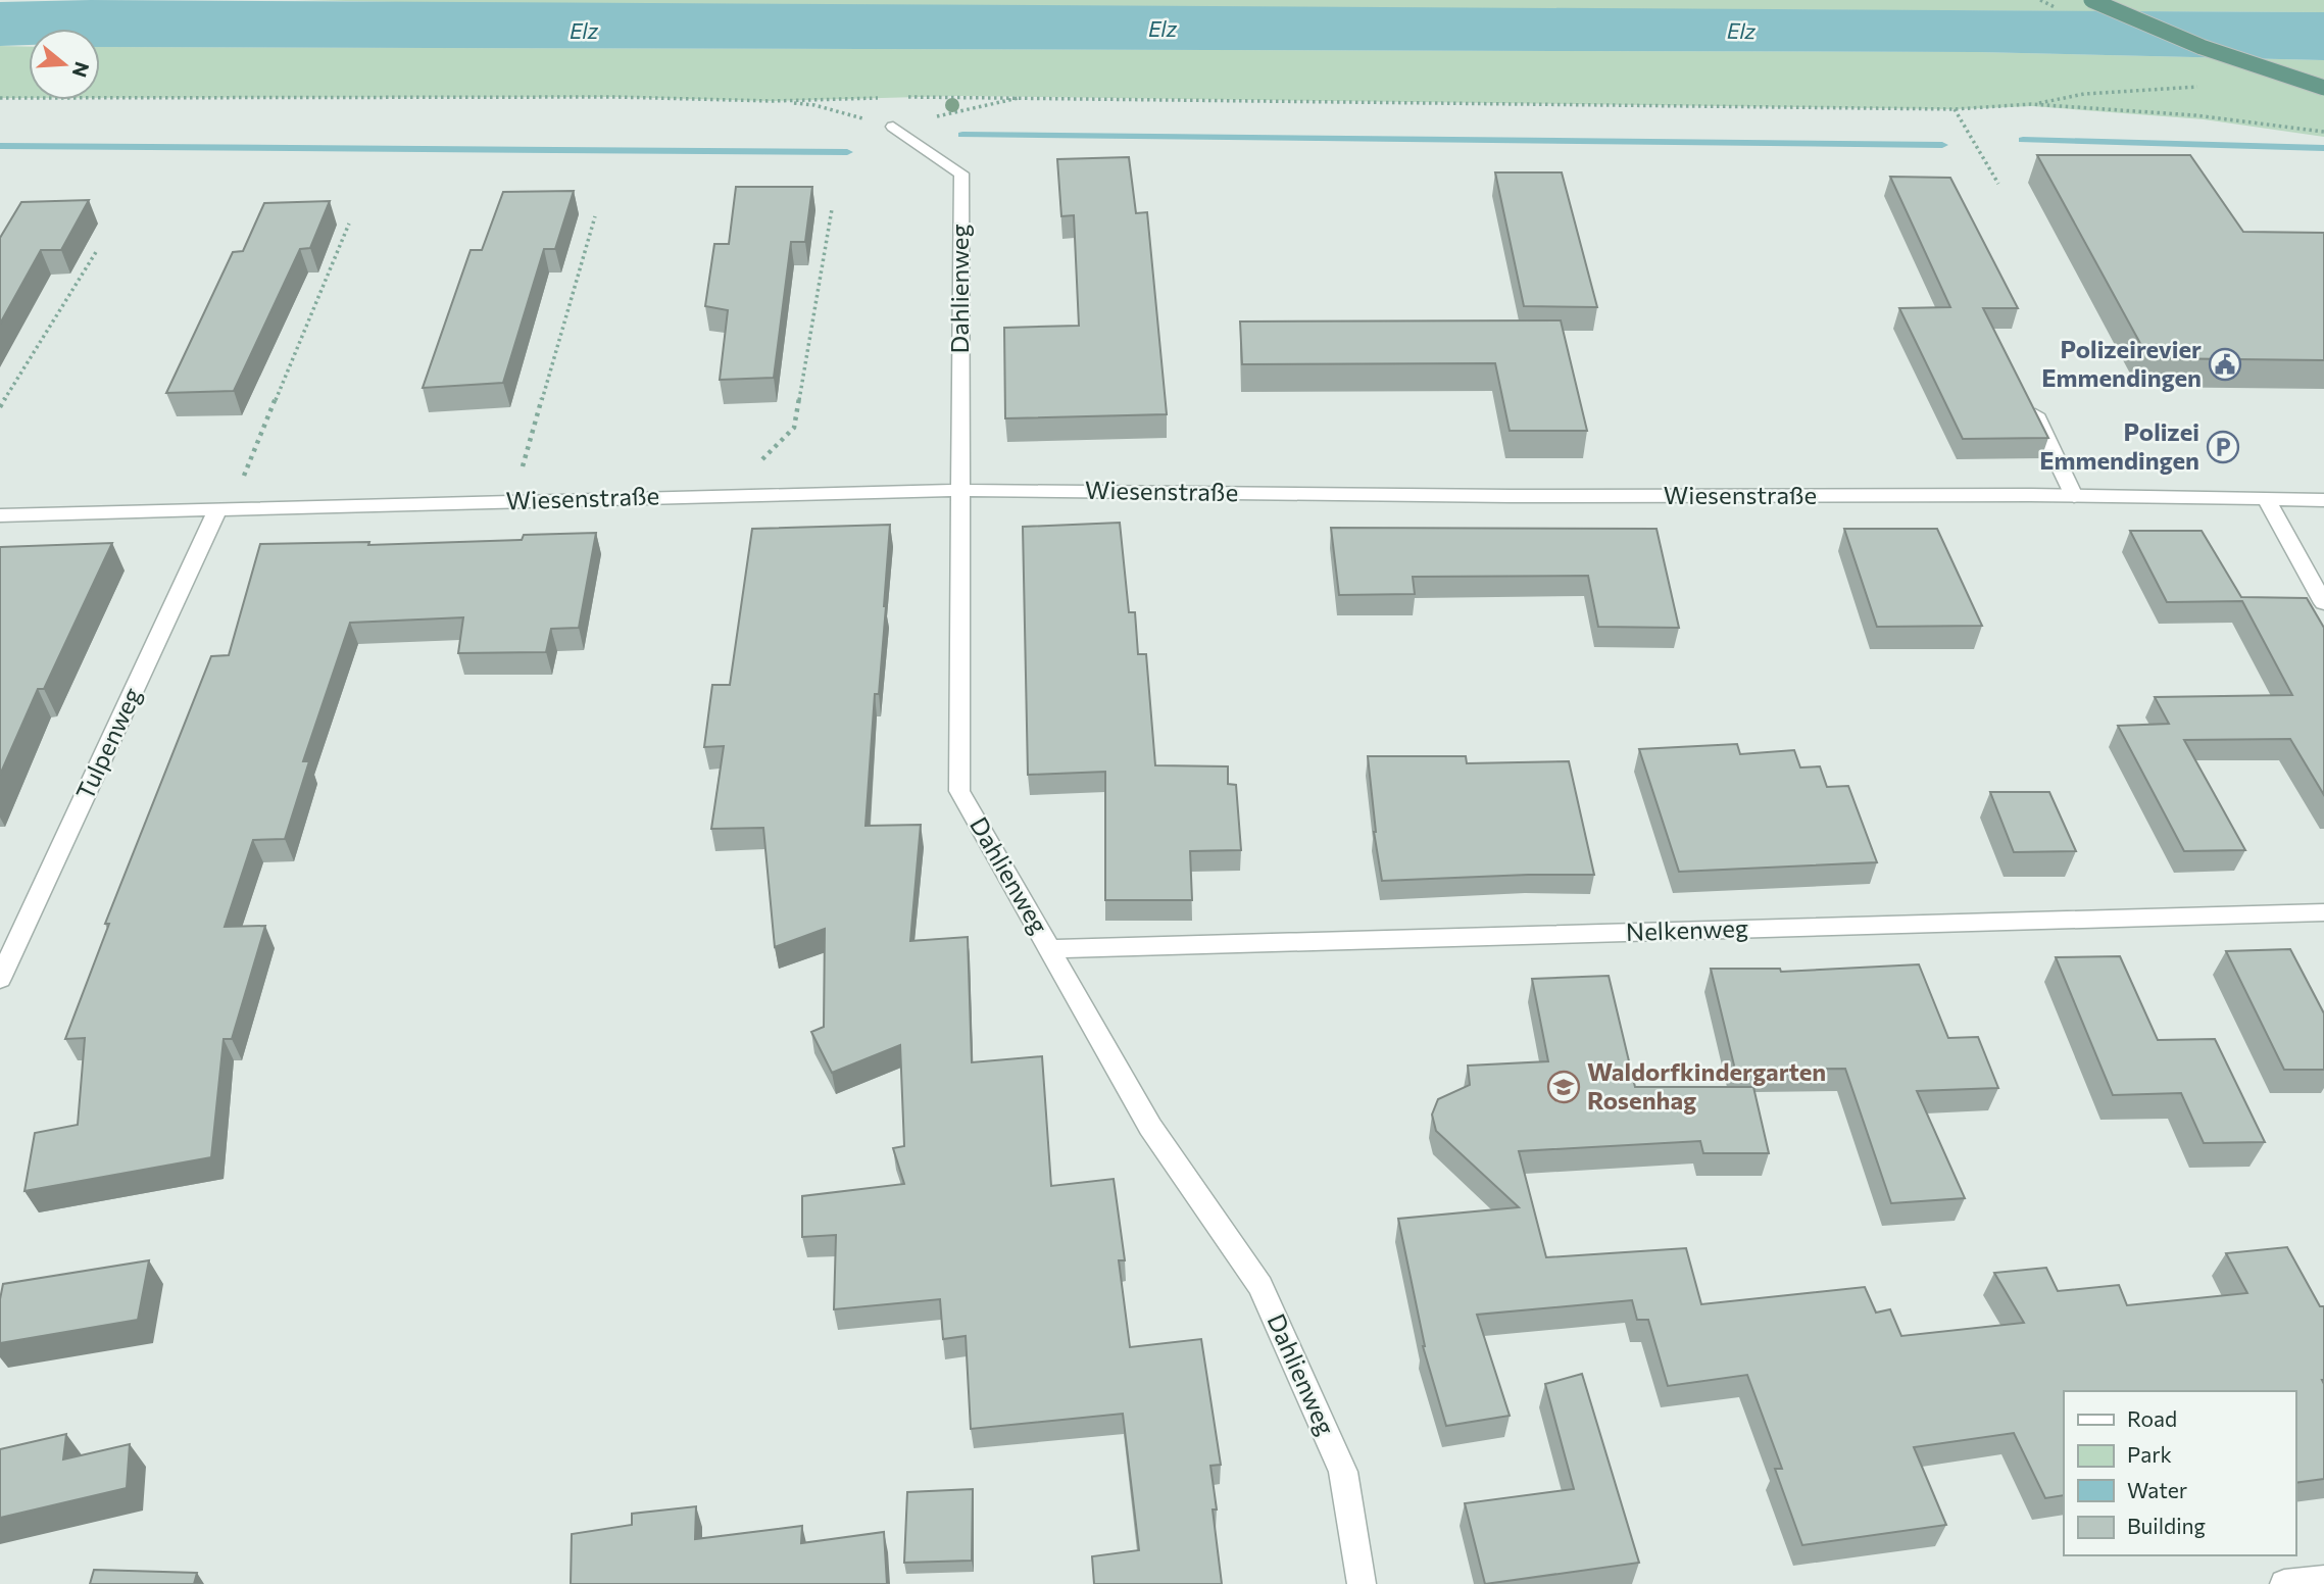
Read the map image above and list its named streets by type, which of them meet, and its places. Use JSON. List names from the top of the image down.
{
  "streets": {
    "street": [
      "Dahlienweg",
      "Wiesenstraße",
      "Tulpenweg",
      "Nelkenweg"
    ]
  },
  "crossings": [
    ["Dahlienweg", "Wiesenstraße"],
    ["Dahlienweg", "Nelkenweg"],
    ["Wiesenstraße", "Tulpenweg"]
  ],
  "water": ["Elz"],
  "places": {
    "public building": ["Polizeirevier Emmendingen"],
    "parking": ["Polizei Emmendingen"],
    "school or university": ["Waldorfkindergarten Rosenhag"]
  },
  "legend": [
    "Road",
    "Park",
    "Water",
    "Building"
  ],
  "north": "right"
}
